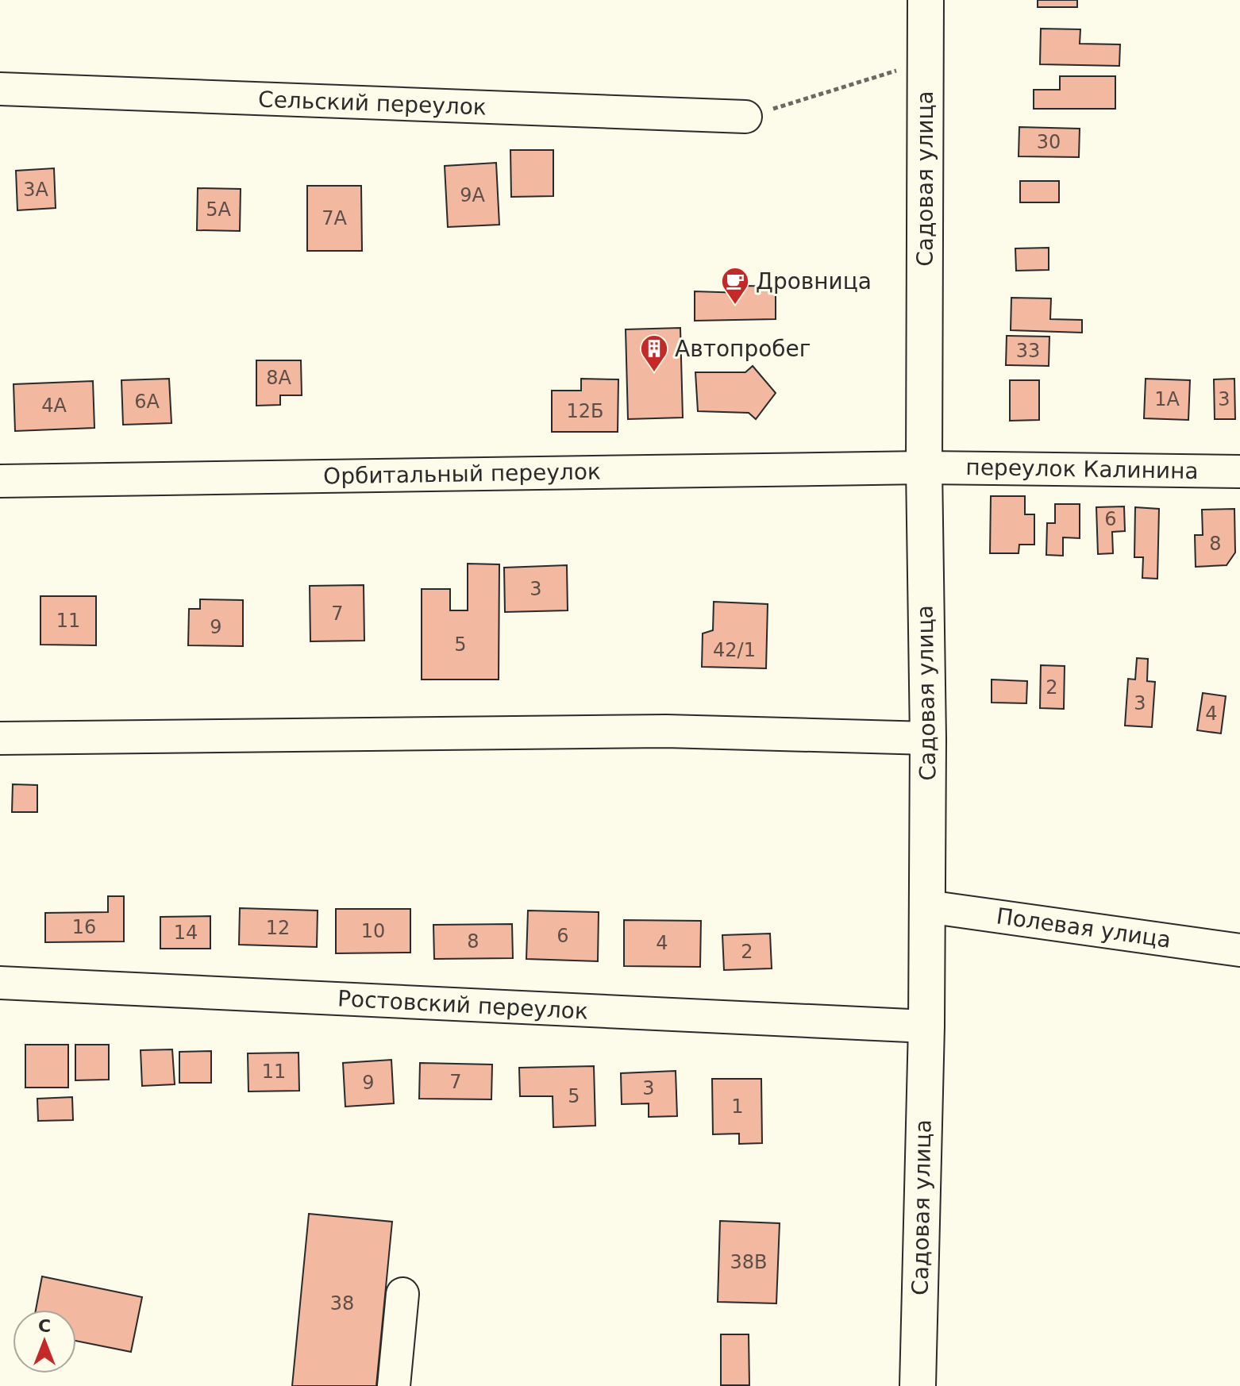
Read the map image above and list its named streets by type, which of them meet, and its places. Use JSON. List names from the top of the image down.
{
  "streets": {
    "main road": ["Садовая улица"],
    "street": [
      "Сельский переулок",
      "переулок Калинина",
      "Орбитальный переулок",
      "Полевая улица",
      "Ростовский переулок"
    ]
  },
  "crossings": [
    ["Садовая улица", "переулок Калинина"],
    ["Садовая улица", "Орбитальный переулок"],
    ["Садовая улица", "Полевая улица"],
    ["Садовая улица", "Ростовский переулок"],
    ["переулок Калинина", "Орбитальный переулок"]
  ],
  "places": {
    "cafe": ["Дровница"],
    "building": ["Автопробег"]
  },
  "house_numbers": [
    "30",
    "3А",
    "9А",
    "5А",
    "7А",
    "33",
    "8А",
    "1А",
    "3",
    "6А",
    "4А",
    "12Б",
    "6",
    "8",
    "3",
    "7",
    "11",
    "9",
    "5",
    "42/1",
    "2",
    "3",
    "4",
    "16",
    "12",
    "10",
    "14",
    "6",
    "8",
    "4",
    "2",
    "11",
    "7",
    "9",
    "3",
    "5",
    "1",
    "38В",
    "38"
  ],
  "north": "top"
}
